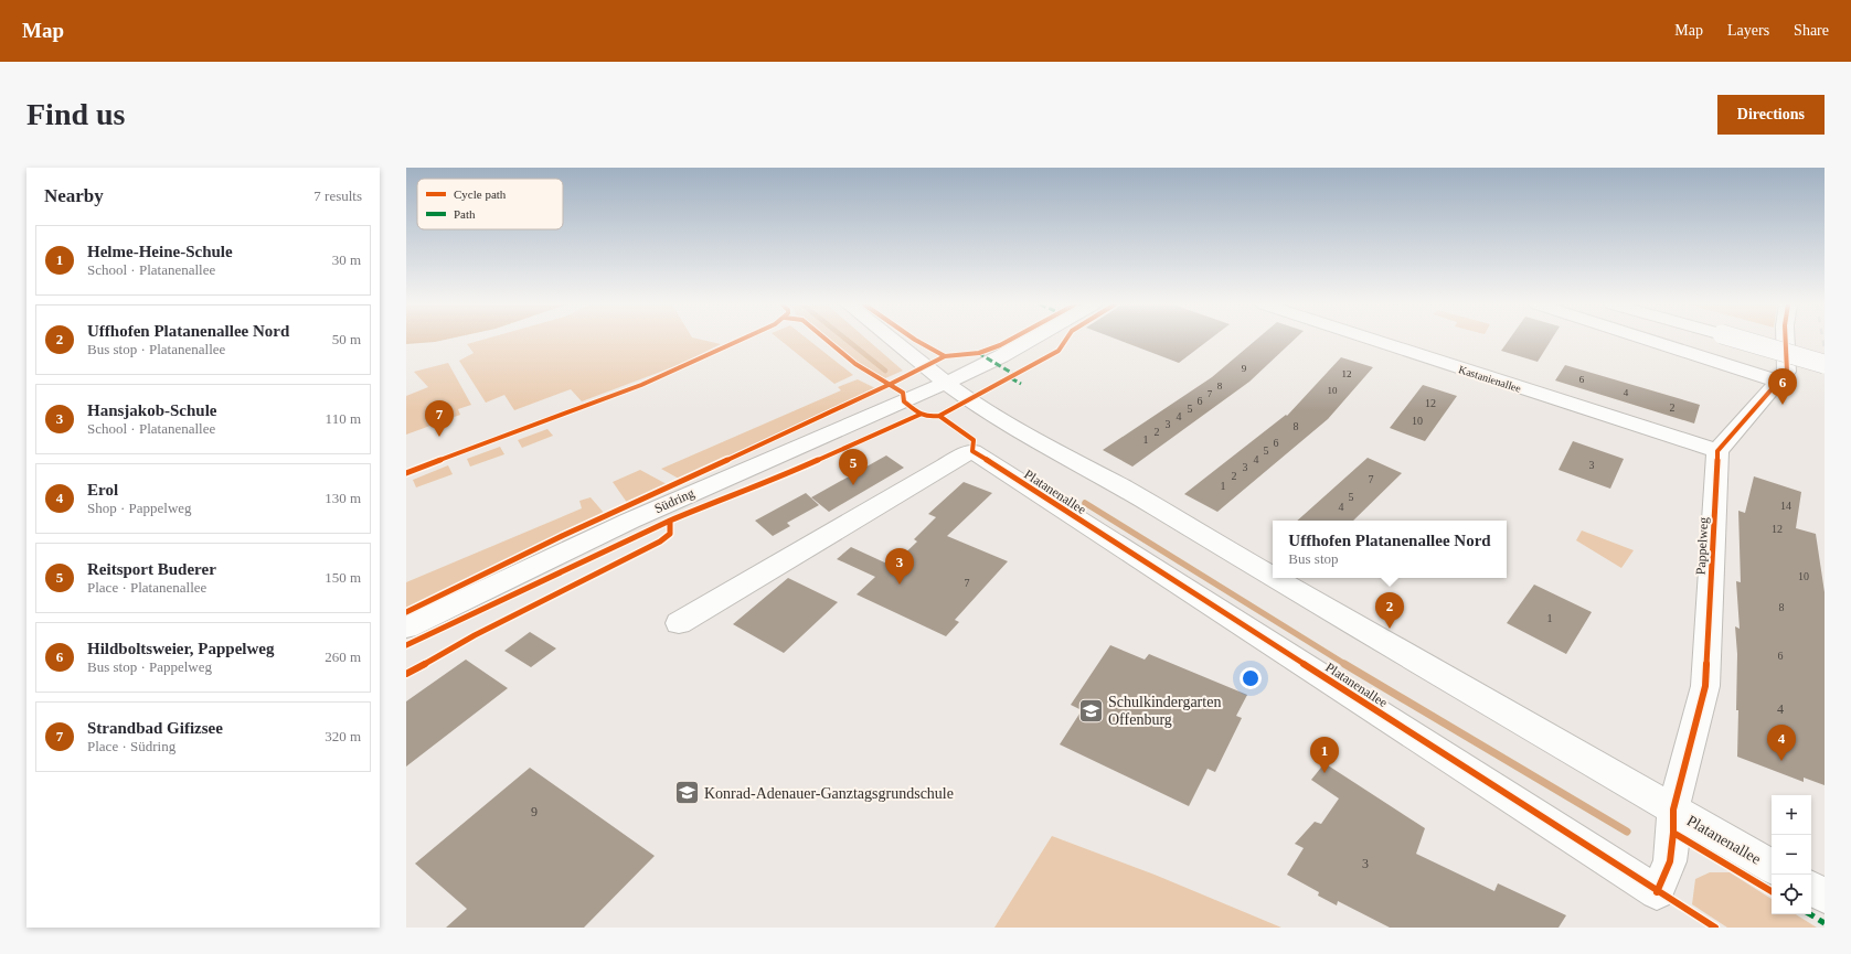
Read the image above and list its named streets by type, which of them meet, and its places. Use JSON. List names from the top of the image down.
{
  "streets": {
    "main road": [
      "Kastanienallee",
      "Platanenallee",
      "Südring",
      "Pappelweg"
    ]
  },
  "crossings": [
    ["Kastanienallee", "Pappelweg"],
    ["Platanenallee", "Südring"],
    ["Platanenallee", "Pappelweg"]
  ],
  "places": {
    "school or university": ["Schulkindergarten Offenburg", "Konrad-Adenauer-Ganztagsgrundschule"]
  },
  "house_numbers": [
    "9",
    "12",
    "6",
    "8",
    "10",
    "4",
    "7",
    "6",
    "12",
    "2",
    "5",
    "4",
    "10",
    "3",
    "8",
    "2",
    "1",
    "6",
    "5",
    "4",
    "3",
    "3",
    "2",
    "7",
    "1",
    "5",
    "14",
    "4",
    "12",
    "10",
    "7",
    "8",
    "1",
    "6",
    "4",
    "9",
    "3"
  ],
  "legend": ["Cycle path", "Path"],
  "page": {
    "header": "Map",
    "nav": ["Map", "Layers", "Share"],
    "buttons": "Directions",
    "title": "Find us",
    "heading": ["Nearby", "7 results"],
    "list": [
      {
        "mark": "1",
        "name": "Helme-Heine-Schule",
        "note": "School · Platanenallee",
        "value": "30 m"
      },
      {
        "mark": "2",
        "name": "Uffhofen Platanenallee Nord",
        "note": "Bus stop · Platanenallee",
        "value": "50 m"
      },
      {
        "mark": "3",
        "name": "Hansjakob-Schule",
        "note": "School · Platanenallee",
        "value": "110 m"
      },
      {
        "mark": "4",
        "name": "Erol",
        "note": "Shop · Pappelweg",
        "value": "130 m"
      },
      {
        "mark": "5",
        "name": "Reitsport Buderer",
        "note": "Place · Platanenallee",
        "value": "150 m"
      },
      {
        "mark": "6",
        "name": "Hildboltsweier, Pappelweg",
        "note": "Bus stop · Pappelweg",
        "value": "260 m"
      },
      {
        "mark": "7",
        "name": "Strandbad Gifizsee",
        "note": "Place · Südring",
        "value": "320 m"
      }
    ],
    "pins": [
      "6",
      "7",
      "5",
      "3",
      "2",
      "4",
      "1"
    ],
    "popup": ["Uffhofen Platanenallee Nord", "Bus stop"],
    "map_buttons": ["+", "−"]
  }
}
